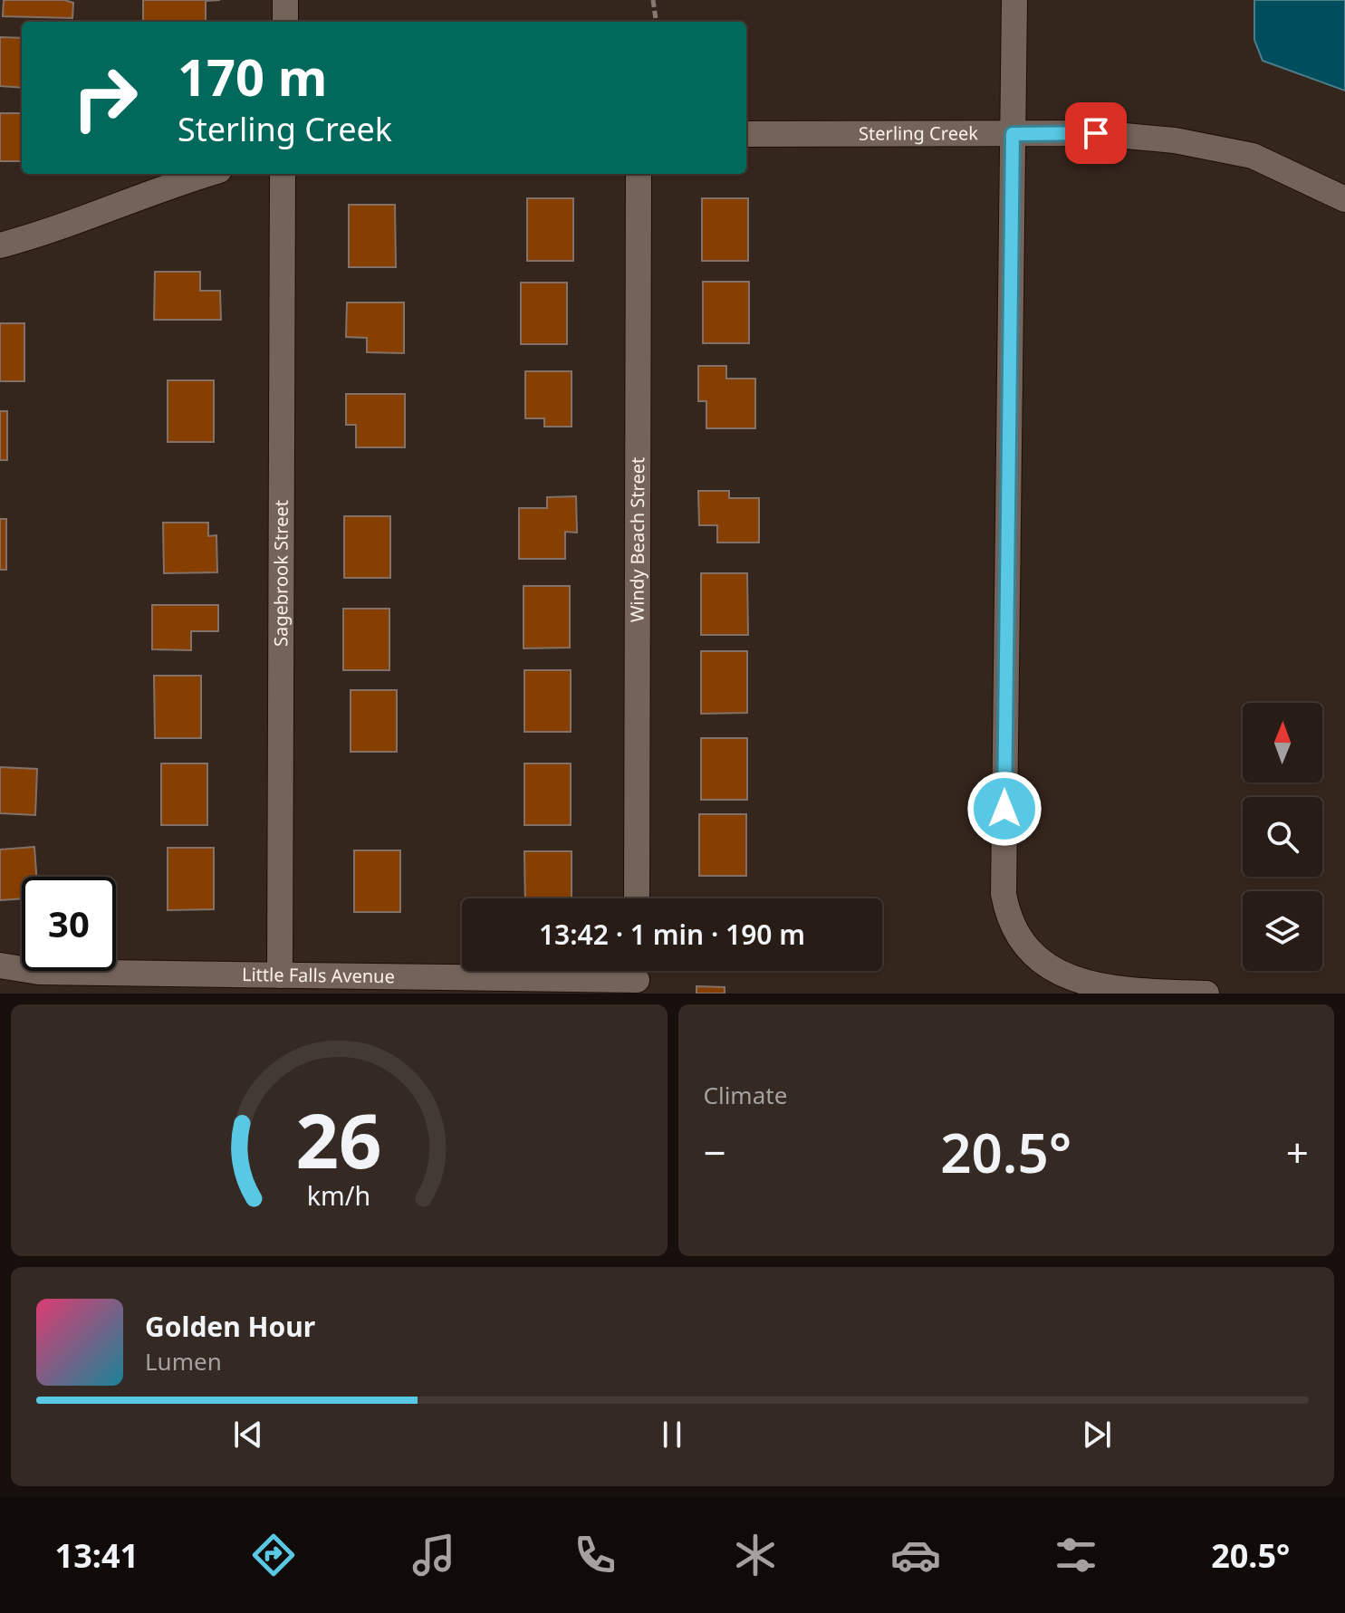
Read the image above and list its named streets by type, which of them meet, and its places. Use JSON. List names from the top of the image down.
{
  "streets": {
    "street": [
      "Sterling Creek",
      "Windy Beach Street",
      "Sagebrook Street",
      "Little Falls Avenue"
    ]
  },
  "crossings": [
    ["Sagebrook Street", "Little Falls Avenue"]
  ],
  "north": "top",
  "page": {
    "turn": ["170 m", "Sterling Creek"],
    "limit": "30",
    "trip": "13:42 · 1 min · 190 m",
    "tile": "Climate",
    "heat": ["−", "20.5°", "+"],
    "song": ["Golden Hour", "Lumen"],
    "tabs": ["13:41", "20.5°"],
    "gauge": ["26", "km/h"]
  }
}
